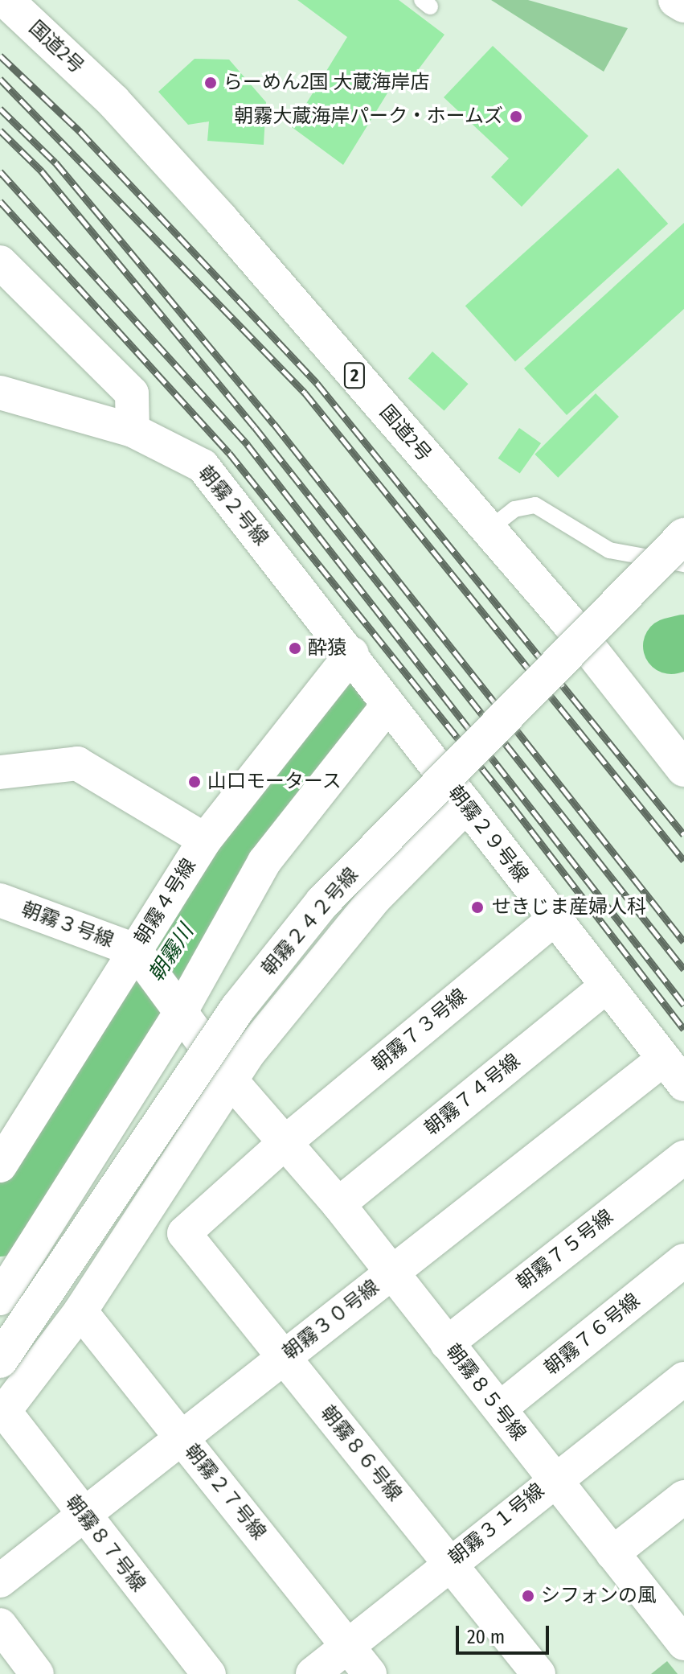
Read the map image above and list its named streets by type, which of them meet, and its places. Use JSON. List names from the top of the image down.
{
  "streets": {
    "main road": ["国道2号", "2", "朝霧２４２号線"],
    "street": [
      "朝霧２号線",
      "朝霧２９号線",
      "朝霧４号線",
      "朝霧３号線",
      "朝霧７３号線",
      "朝霧７４号線",
      "朝霧７５号線",
      "朝霧３０号線",
      "朝霧７６号線",
      "朝霧８５号線",
      "朝霧８６号線",
      "朝霧２７号線",
      "朝霧３１号線",
      "朝霧８７号線"
    ]
  },
  "crossings": [
    ["朝霧２号線", "朝霧２９号線"],
    ["朝霧２号線", "朝霧４号線"],
    ["朝霧２９号線", "朝霧４号線"],
    ["朝霧２９号線", "朝霧７３号線"],
    ["朝霧２９号線", "朝霧７４号線"],
    ["朝霧２９号線", "朝霧３０号線"],
    ["朝霧４号線", "朝霧３号線"],
    ["朝霧７３号線", "朝霧８５号線"],
    ["朝霧７３号線", "朝霧８６号線"],
    ["朝霧７４号線", "朝霧８５号線"],
    ["朝霧７５号線", "朝霧８５号線"],
    ["朝霧３０号線", "朝霧８５号線"],
    ["朝霧３０号線", "朝霧８６号線"],
    ["朝霧３０号線", "朝霧２７号線"],
    ["朝霧３０号線", "朝霧８７号線"],
    ["朝霧７６号線", "朝霧８５号線"],
    ["朝霧８５号線", "朝霧８６号線"],
    ["朝霧８５号線", "朝霧３１号線"],
    ["朝霧８６号線", "朝霧３１号線"],
    ["朝霧２７号線", "朝霧３１号線"]
  ],
  "water": ["朝霧川"],
  "places": [
    "らーめん2国 大蔵海岸店",
    "朝霧大蔵海岸パーク・ホームズ",
    "酔猿",
    "山口モータース",
    "せきじま産婦人科",
    "シフォンの風"
  ],
  "scale_bar": "20 m"
}
